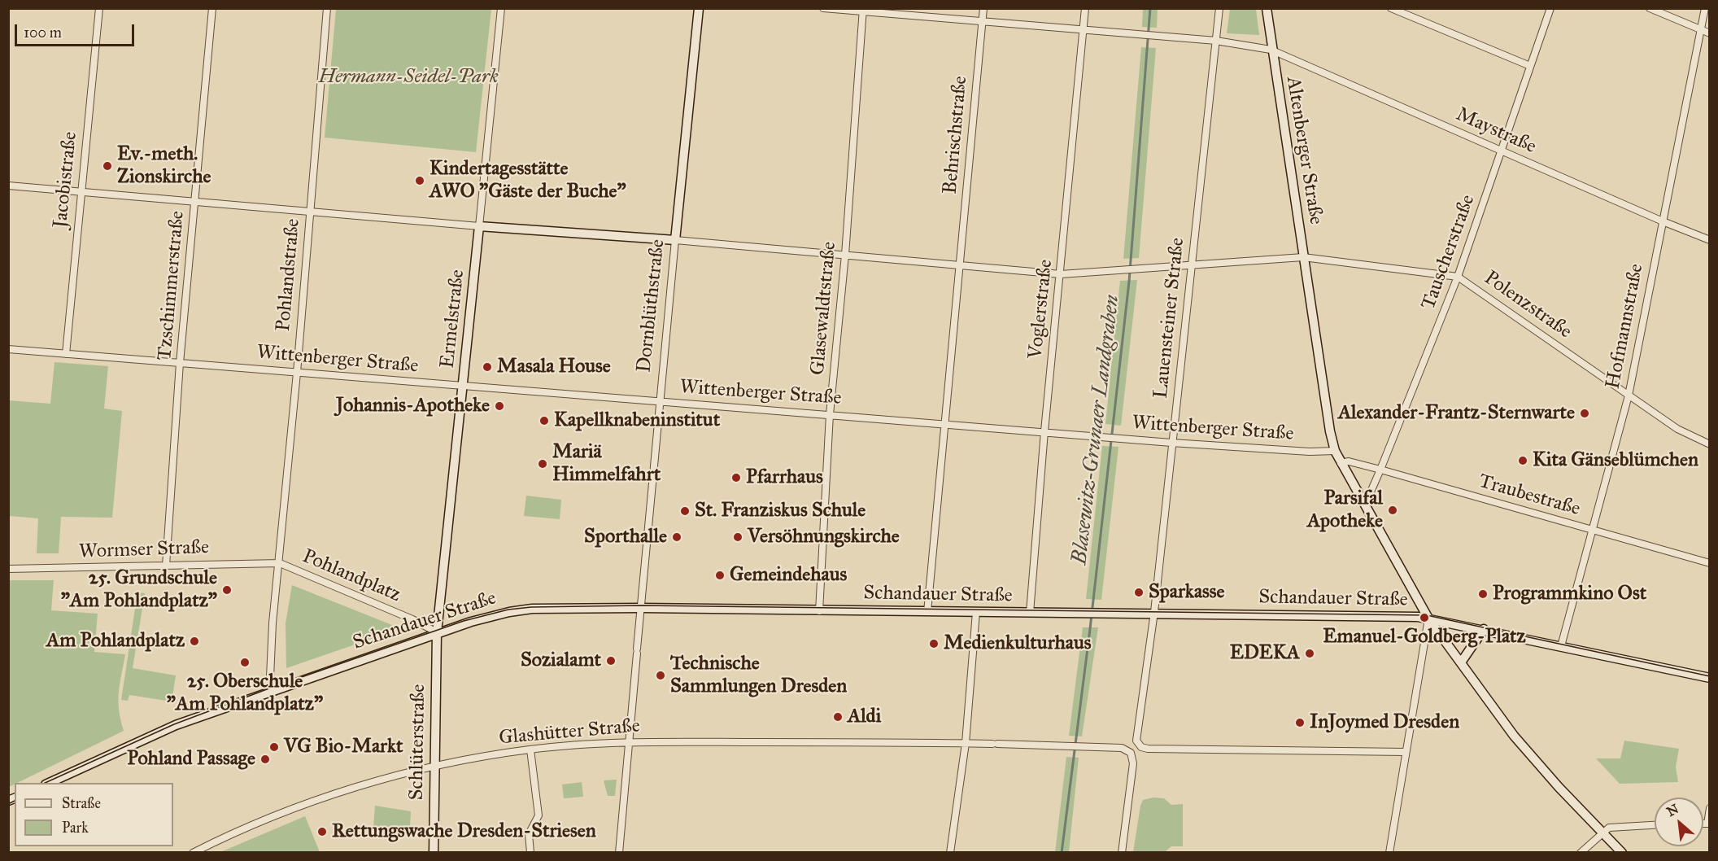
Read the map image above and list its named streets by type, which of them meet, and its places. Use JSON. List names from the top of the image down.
{
  "streets": {
    "main road": [
      "Altenberger Straße",
      "Dornblüthstraße",
      "Ermelstraße",
      "Schandauer Straße",
      "Schlüterstraße"
    ],
    "street": [
      "Maystraße",
      "Behrischstraße",
      "Jacobistraße",
      "Tauscherstraße",
      "Pohlandstraße",
      "Tzschimmerstraße",
      "Polenzstraße",
      "Glasewaldtstraße",
      "Voglerstraße",
      "Lauensteiner Straße",
      "Hofmannstraße",
      "Wittenberger Straße",
      "Traubestraße",
      "Wormser Straße",
      "Pohlandplatz",
      "Glashütter Straße"
    ]
  },
  "crossings": [
    ["Maystraße", "Behrischstraße"],
    ["Maystraße", "Altenberger Straße"],
    ["Maystraße", "Tauscherstraße"],
    ["Maystraße", "Glasewaldtstraße"],
    ["Maystraße", "Voglerstraße"],
    ["Maystraße", "Lauensteiner Straße"],
    ["Maystraße", "Hofmannstraße"],
    ["Behrischstraße", "Polenzstraße"],
    ["Behrischstraße", "Wittenberger Straße"],
    ["Behrischstraße", "Schandauer Straße"],
    ["Altenberger Straße", "Tauscherstraße"],
    ["Altenberger Straße", "Polenzstraße"],
    ["Altenberger Straße", "Wittenberger Straße"],
    ["Altenberger Straße", "Traubestraße"],
    ["Altenberger Straße", "Schandauer Straße"],
    ["Jacobistraße", "Wittenberger Straße"],
    ["Tauscherstraße", "Polenzstraße"],
    ["Tauscherstraße", "Traubestraße"],
    ["Pohlandstraße", "Wittenberger Straße"],
    ["Pohlandstraße", "Wormser Straße"],
    ["Pohlandstraße", "Pohlandplatz"],
    ["Pohlandstraße", "Schandauer Straße"],
    ["Tzschimmerstraße", "Wittenberger Straße"],
    ["Tzschimmerstraße", "Wormser Straße"],
    ["Polenzstraße", "Dornblüthstraße"],
    ["Polenzstraße", "Glasewaldtstraße"],
    ["Polenzstraße", "Voglerstraße"],
    ["Polenzstraße", "Lauensteiner Straße"],
    ["Polenzstraße", "Hofmannstraße"],
    ["Dornblüthstraße", "Wittenberger Straße"],
    ["Dornblüthstraße", "Schandauer Straße"],
    ["Dornblüthstraße", "Glashütter Straße"],
    ["Glasewaldtstraße", "Wittenberger Straße"],
    ["Glasewaldtstraße", "Schandauer Straße"],
    ["Voglerstraße", "Wittenberger Straße"],
    ["Voglerstraße", "Schandauer Straße"],
    ["Lauensteiner Straße", "Wittenberger Straße"],
    ["Lauensteiner Straße", "Schandauer Straße"],
    ["Ermelstraße", "Wittenberger Straße"],
    ["Ermelstraße", "Pohlandplatz"],
    ["Ermelstraße", "Schandauer Straße"],
    ["Ermelstraße", "Schlüterstraße"],
    ["Hofmannstraße", "Traubestraße"],
    ["Hofmannstraße", "Schandauer Straße"],
    ["Wormser Straße", "Pohlandplatz"],
    ["Pohlandplatz", "Schandauer Straße"],
    ["Pohlandplatz", "Schlüterstraße"],
    ["Schandauer Straße", "Schlüterstraße"],
    ["Glashütter Straße", "Schlüterstraße"]
  ],
  "water": ["Blasewitz‐Grunaer Landgraben"],
  "parks": ["Hermann-Seidel-Park"],
  "places": [
    "Ev.-meth. Zionskirche",
    "Kindertagesstätte AWO \"Gäste der Buche\"",
    "Masala House",
    "Johannis-Apotheke",
    "Alexander-Frantz-Sternwarte",
    "Kapellknabeninstitut",
    "Kita Gänseblümchen",
    "Mariä Himmelfahrt",
    "Pfarrhaus",
    "Parsifal Apotheke",
    "St. Franziskus Schule",
    "Sporthalle",
    "Versöhnungskirche",
    "Gemeindehaus",
    "25. Grundschule \"Am Pohlandplatz\"",
    "Sparkasse",
    "Programmkino Ost",
    "Emanuel-Goldberg-Platz",
    "Am Pohlandplatz",
    "Medienkulturhaus",
    "EDEKA",
    "Sozialamt",
    "25. Oberschule \"Am Pohlandplatz\"",
    "Technische Sammlungen Dresden",
    "Aldi",
    "InJoymed Dresden",
    "VG Bio-Markt",
    "Pohland Passage",
    "Rettungswache Dresden-Striesen"
  ],
  "legend": ["Straße", "Park"],
  "scale_bar": "100 m",
  "north": "top left"
}
